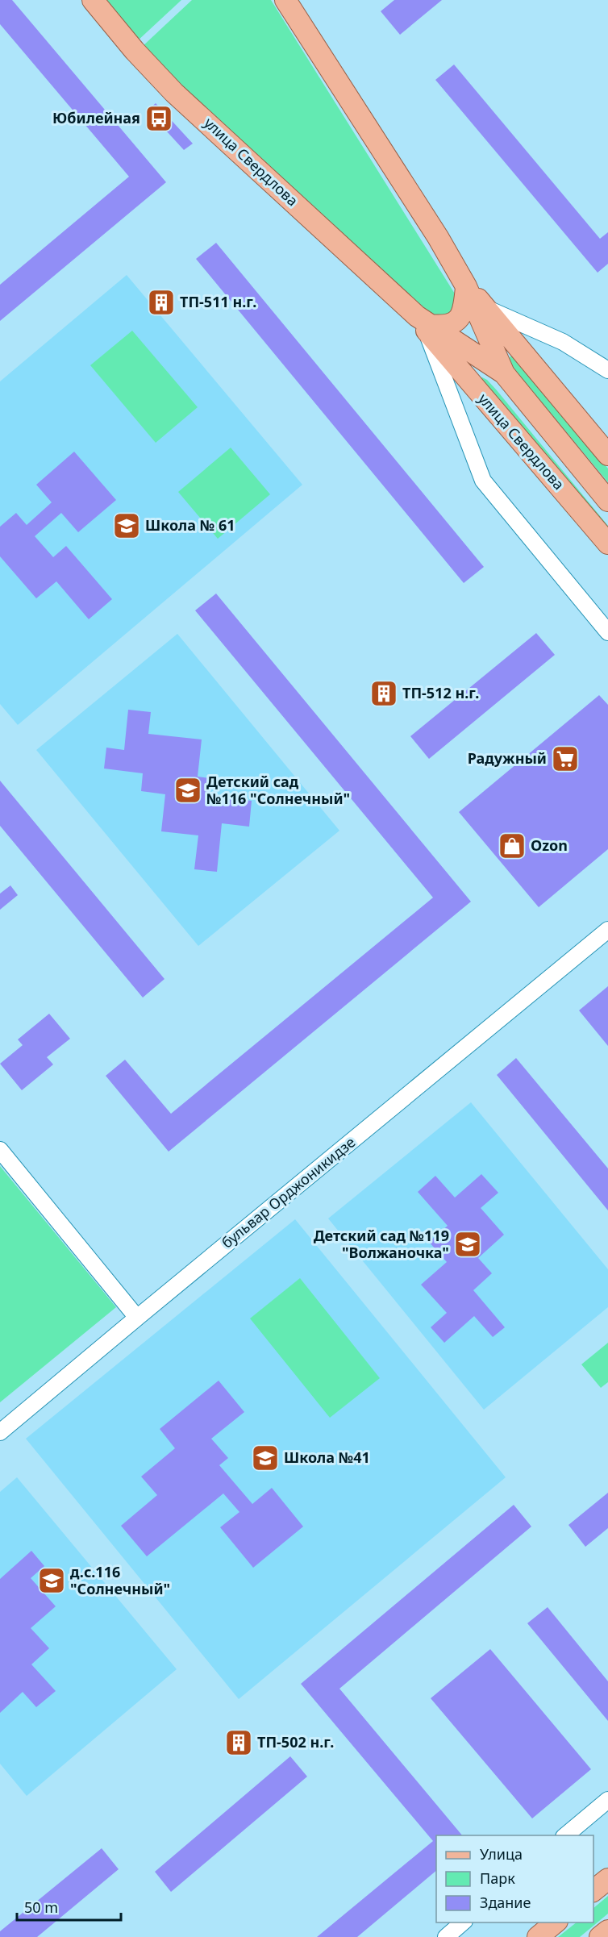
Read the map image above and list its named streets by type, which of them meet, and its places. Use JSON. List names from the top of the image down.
{
  "streets": {
    "main road": ["улица Свердлова"],
    "street": ["бульвар Орджоникидзе"]
  },
  "places": {
    "bus stop": ["Юбилейная"],
    "building": ["ТП-511 н.г.", "ТП-512 н.г.", "ТП-502 н.г."],
    "school or university": [
      "Школа № 61",
      "Детский сад №116 \"Солнечный\"",
      "Детский сад №119 \"Волжаночка\"",
      "Школа №41",
      "д.с.116 \"Солнечный\""
    ],
    "supermarket": ["Радужный"],
    "shop": ["Ozon"]
  },
  "legend": ["Улица", "Парк", "Здание"],
  "scale_bar": "50 m"
}
